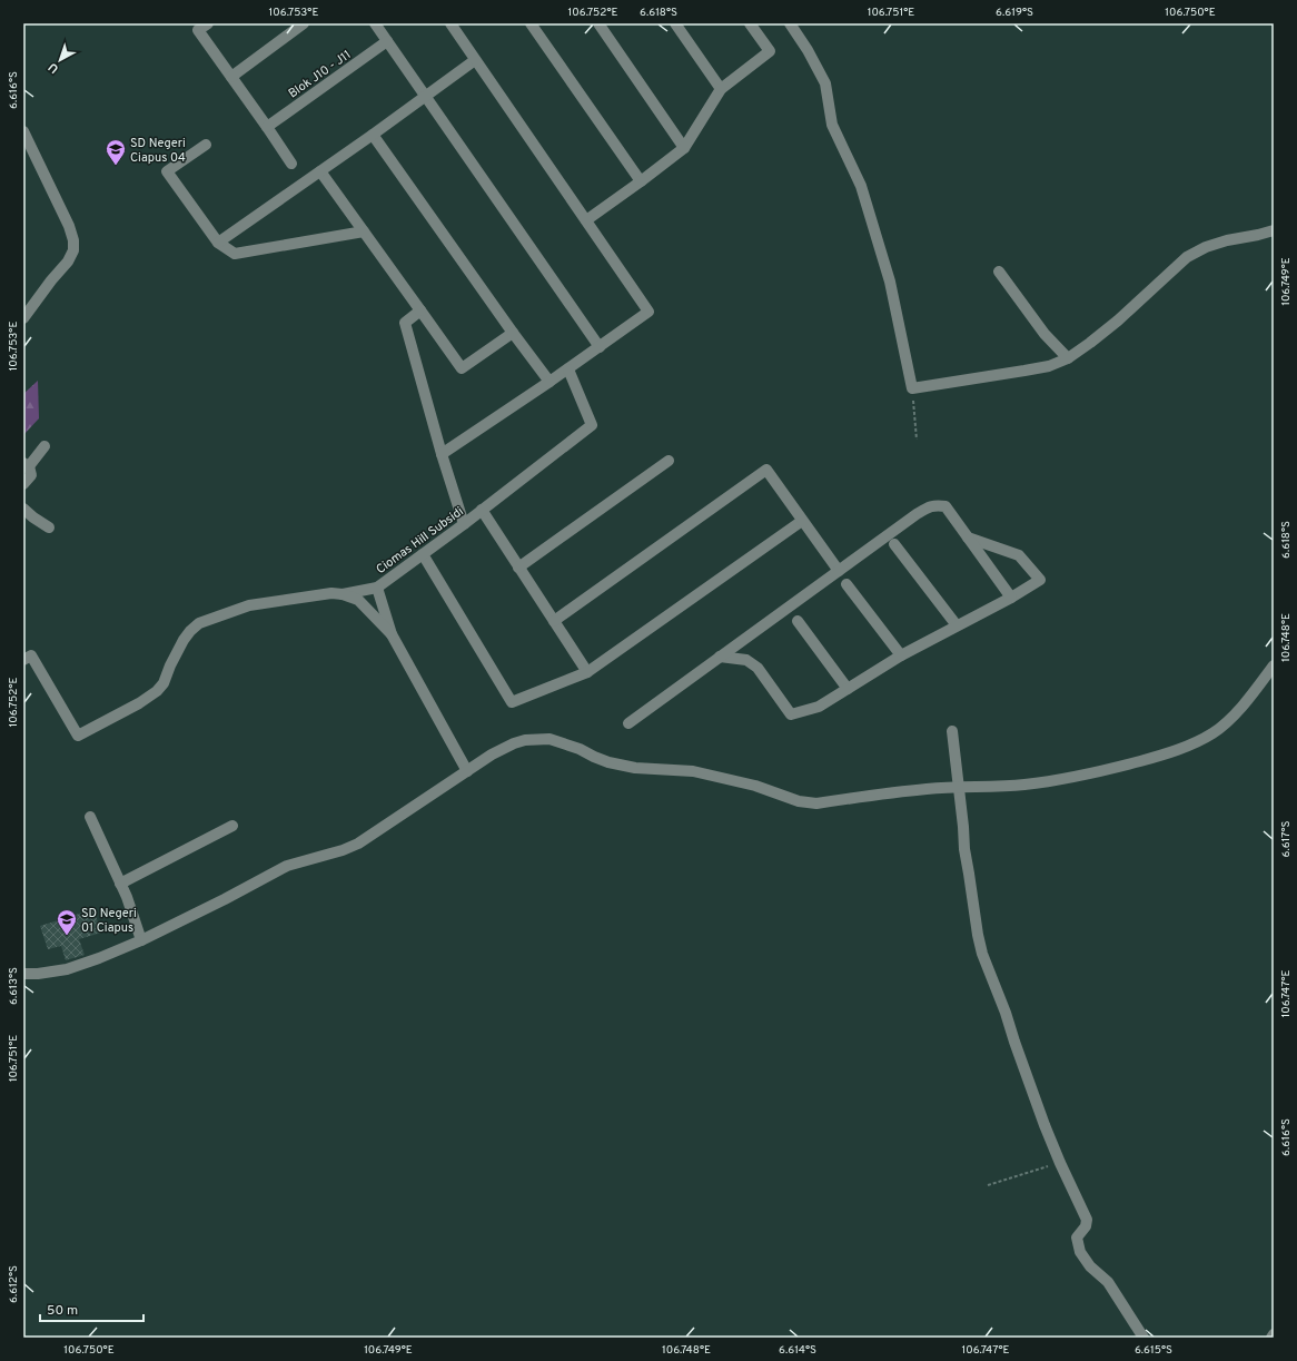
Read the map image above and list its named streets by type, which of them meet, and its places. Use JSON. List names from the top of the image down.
{
  "streets": {
    "street": ["Blok J10 - J11", "Ciomas Hill Subsidi"]
  },
  "places": {
    "school or university": ["SD Negeri Ciapus 04", "SD Negeri 01 Ciapus"]
  },
  "scale_bar": "50 m",
  "north": "bottom left",
  "coordinates": [
    "106.753°E",
    "106.752°E",
    "6.618°S",
    "106.751°E",
    "6.619°S",
    "106.750°E",
    "6.616°S",
    "106.749°E",
    "106.748°E",
    "6.617°S",
    "6.613°S",
    "106.747°E",
    "6.612°S",
    "6.614°S",
    "6.615°S"
  ]
}
